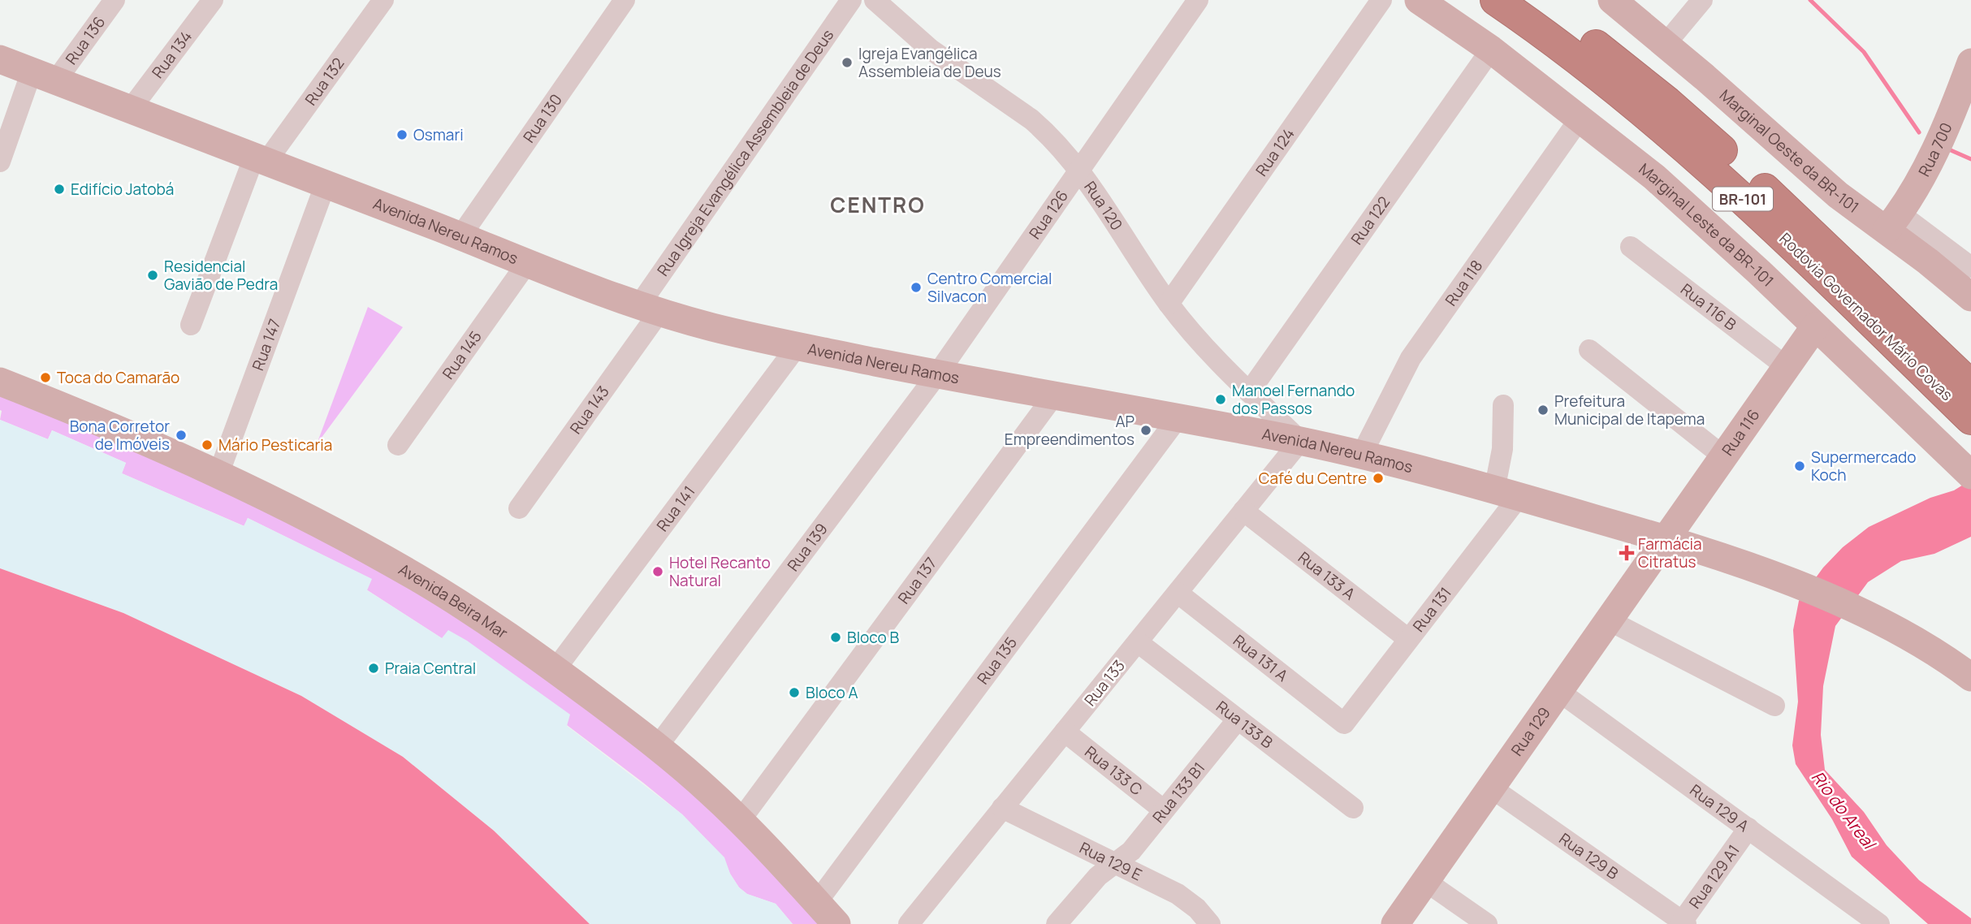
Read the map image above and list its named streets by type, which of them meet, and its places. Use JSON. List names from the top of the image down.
{
  "streets": {
    "highway": ["BR-101", "Rodovia Governador Mário Covas"],
    "main road": [
      "Rua 700",
      "Marginal Oeste da BR-101",
      "Marginal Leste da BR-101",
      "Avenida Nereu Ramos",
      "Rua 116",
      "Avenida Beira Mar",
      "Rua 129"
    ],
    "street": [
      "Rua 136",
      "Rua 134",
      "Rua 132",
      "Rua 130",
      "Rua 124",
      "Rua Igreja Evangélica Assembleia de Deus",
      "Rua 120",
      "Rua 126",
      "Rua 122",
      "Rua 118",
      "Rua 116 B",
      "Rua 147",
      "Rua 145",
      "Rua 143",
      "Rua 141",
      "Rua 139",
      "Rua 133 A",
      "Rua 137",
      "Rua 131",
      "Rua 131 A",
      "Rua 135",
      "Rua 133",
      "Rua 133 B",
      "Rua 133 C",
      "Rua 133 B1",
      "Rua 129 A",
      "Rua 129 B",
      "Rua 129 E",
      "Rua 129 A1"
    ]
  },
  "crossings": [
    ["Rua 136", "Avenida Nereu Ramos"],
    ["Rua 134", "Avenida Nereu Ramos"],
    ["Rua 132", "Avenida Nereu Ramos"],
    ["Rua 130", "Avenida Nereu Ramos"],
    ["Rua 700", "Marginal Oeste da BR-101"],
    ["Rua 124", "Rua 120"],
    ["Rua Igreja Evangélica Assembleia de Deus", "Avenida Nereu Ramos"],
    ["Rua Igreja Evangélica Assembleia de Deus", "Rua 143"],
    ["Rua 120", "Rua 126"],
    ["Rua 120", "Rua 122"],
    ["Rua 120", "Avenida Nereu Ramos"],
    ["Rua 120", "Rua 133"],
    ["Rua 126", "Avenida Nereu Ramos"],
    ["Rua 126", "Rua 139"],
    ["Rua 122", "Marginal Leste da BR-101"],
    ["Marginal Leste da BR-101", "Rua 118"],
    ["Marginal Leste da BR-101", "Rua 116"],
    ["Avenida Nereu Ramos", "Rua 118"],
    ["Avenida Nereu Ramos", "Rua 147"],
    ["Avenida Nereu Ramos", "Rua 145"],
    ["Avenida Nereu Ramos", "Rua 143"],
    ["Avenida Nereu Ramos", "Rua 116"],
    ["Avenida Nereu Ramos", "Rua 141"],
    ["Avenida Nereu Ramos", "Rua 139"],
    ["Avenida Nereu Ramos", "Rua 137"],
    ["Avenida Nereu Ramos", "Rua 131"],
    ["Avenida Nereu Ramos", "Rua 135"],
    ["Avenida Nereu Ramos", "Rua 133"],
    ["Avenida Nereu Ramos", "Rua 129"],
    ["Rua 116 B", "Rua 116"],
    ["Rua 147", "Avenida Beira Mar"],
    ["Rua 116", "Rua 129"],
    ["Rua 141", "Avenida Beira Mar"],
    ["Rua 139", "Avenida Beira Mar"],
    ["Rua 133 A", "Rua 131"],
    ["Rua 133 A", "Rua 133"],
    ["Rua 137", "Avenida Beira Mar"],
    ["Avenida Beira Mar", "Rua 135"],
    ["Rua 131", "Rua 131 A"],
    ["Rua 131 A", "Rua 133"],
    ["Rua 133", "Rua 133 B"],
    ["Rua 133", "Rua 133 C"],
    ["Rua 133", "Rua 129 E"],
    ["Rua 133 B", "Rua 133 B1"],
    ["Rua 129", "Rua 129 A"],
    ["Rua 129", "Rua 129 B"],
    ["Rua 133 C", "Rua 133 B1"],
    ["Rua 133 B1", "Rua 129 E"],
    ["Rua 129 A", "Rua 129 A1"],
    ["Rua 129 B", "Rua 129 A1"]
  ],
  "districts": ["CENTRO"],
  "water": ["Rio do Areal"],
  "places": {
    "other": [
      "Igreja Evangélica Assembleia de Deus",
      "Osmari",
      "Edifício Jatobá",
      "Residencial Gavião de Pedra",
      "Centro Comercial Silvacon",
      "Toca do Camarão",
      "Manoel Fernando dos Passos",
      "Prefeitura Municipal de Itapema",
      "AP Empreendimentos",
      "Bona Corretor de Imóveis",
      "Mário Pesticaria",
      "Supermercado Koch",
      "Café du Centre",
      "Hotel Recanto Natural",
      "Bloco B",
      "Praia Central",
      "Bloco A"
    ],
    "health": ["Farmácia Citratus"]
  }
}
